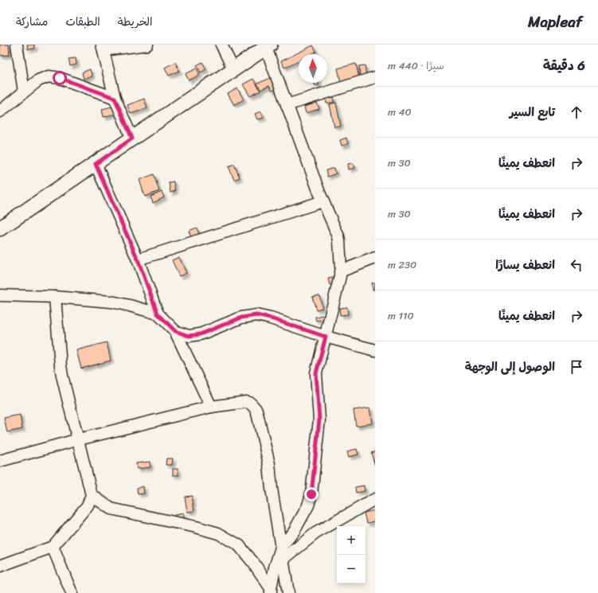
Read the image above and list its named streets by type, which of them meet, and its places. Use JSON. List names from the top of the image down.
{
  "north": "top",
  "page": {
    "header": "Mapleaf",
    "nav": ["الخريطة", "الطبقات", "مشاركة"],
    "heading": ["6 دقيقة", "سيرًا · 440 m"],
    "list": [
      ["تابع السير", "40 m"],
      ["انعطف يمينًا", "30 m"],
      ["انعطف يمينًا", "30 m"],
      ["انعطف يسارًا", "230 m"],
      ["انعطف يمينًا", "110 m"],
      "الوصول إلى الوجهة"
    ],
    "map_buttons": ["+", "−"]
  }
}
